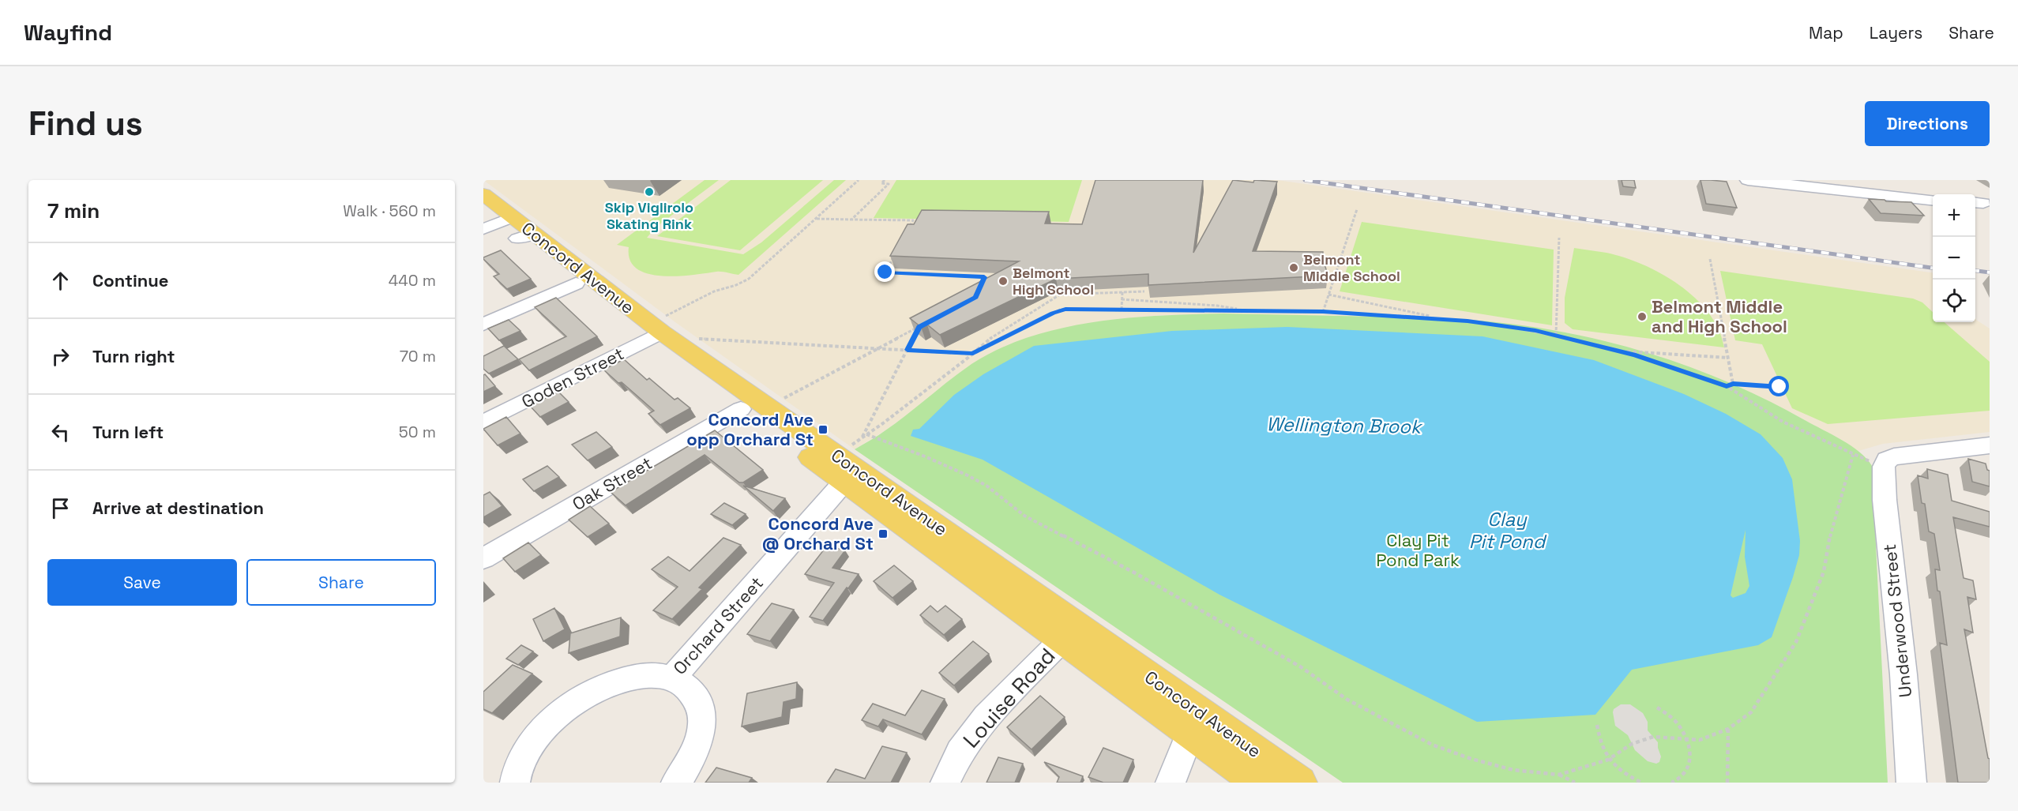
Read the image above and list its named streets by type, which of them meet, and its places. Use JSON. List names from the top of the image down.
{
  "streets": {
    "main road": ["Concord Avenue"],
    "street": [
      "Goden Street",
      "Oak Street",
      "Underwood Street",
      "Orchard Street",
      "Louise Road"
    ]
  },
  "crossings": [
    ["Concord Avenue", "Goden Street"],
    ["Concord Avenue", "Oak Street"],
    ["Concord Avenue", "Orchard Street"],
    ["Concord Avenue", "Louise Road"]
  ],
  "water": ["Wellington Brook", "Clay Pit Pond"],
  "parks": ["Clay Pit Pond Park"],
  "places": {
    "other": [
      "Skip Viglirolo Skating Rink",
      "Belmont Middle School",
      "Belmont High School",
      "Belmont Middle and High School"
    ],
    "transit": ["Concord Ave opp Orchard St", "Concord Ave @ Orchard St"]
  },
  "page": {
    "header": "Wayfind",
    "nav": ["Map", "Layers", "Share"],
    "buttons": [
      "Directions",
      ["Save", "Share"]
    ],
    "title": "Find us",
    "heading": ["7 min", "Walk · 560 m"],
    "map_buttons": ["+", "−"],
    "list": [
      ["Continue", "440 m"],
      ["Turn right", "70 m"],
      ["Turn left", "50 m"],
      "Arrive at destination"
    ]
  }
}
